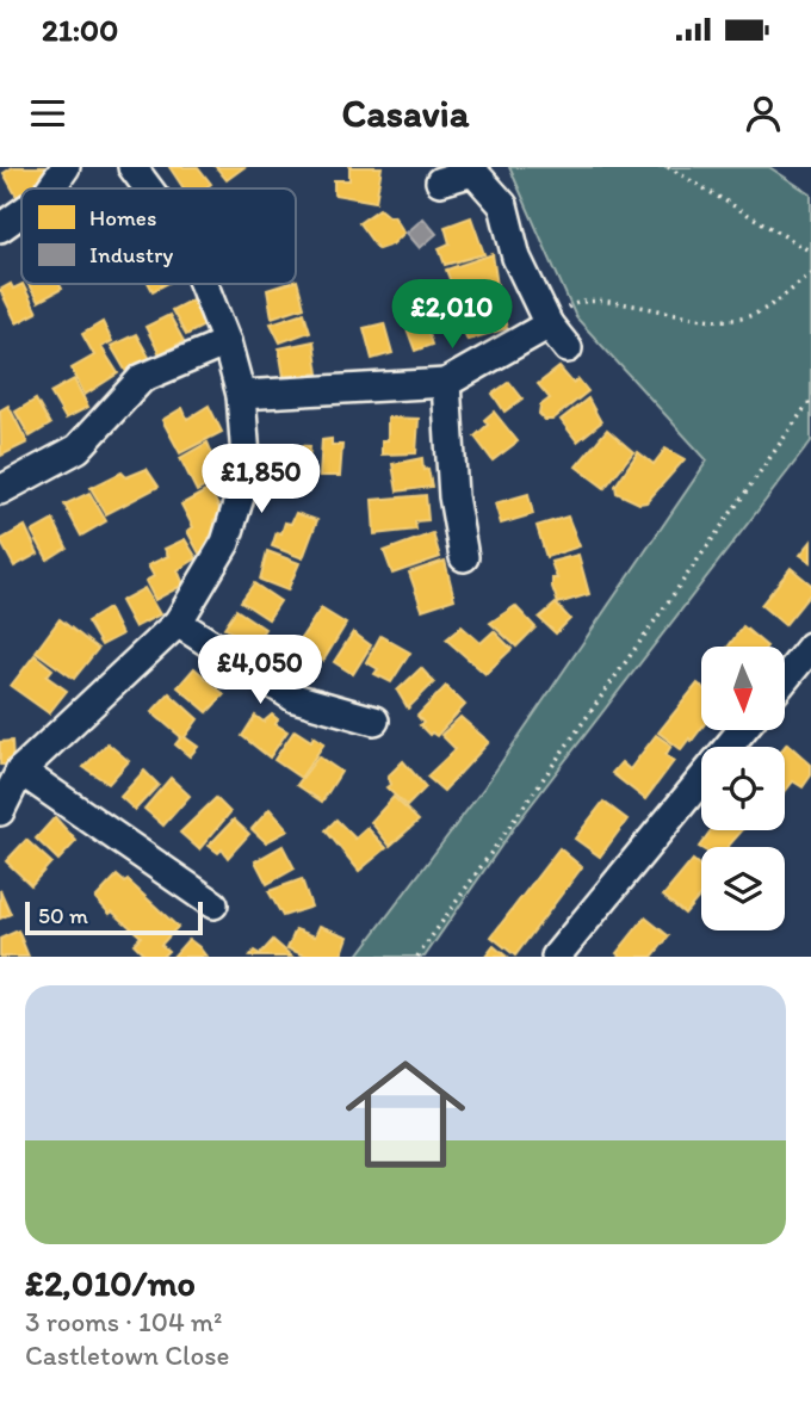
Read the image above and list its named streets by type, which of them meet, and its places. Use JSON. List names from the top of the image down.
{
  "legend": ["Homes", "Industry"],
  "scale_bar": "50 m",
  "north": "bottom",
  "page": {
    "status": "21:00",
    "header": "Casavia",
    "price": ["£2,010", "£1,850", "£4,050"],
    "scale": "50 m",
    "list": [
      {
        "name": "£2,010/mo",
        "note": "3 rooms · 104 m² · Castletown Close"
      }
    ]
  }
}
